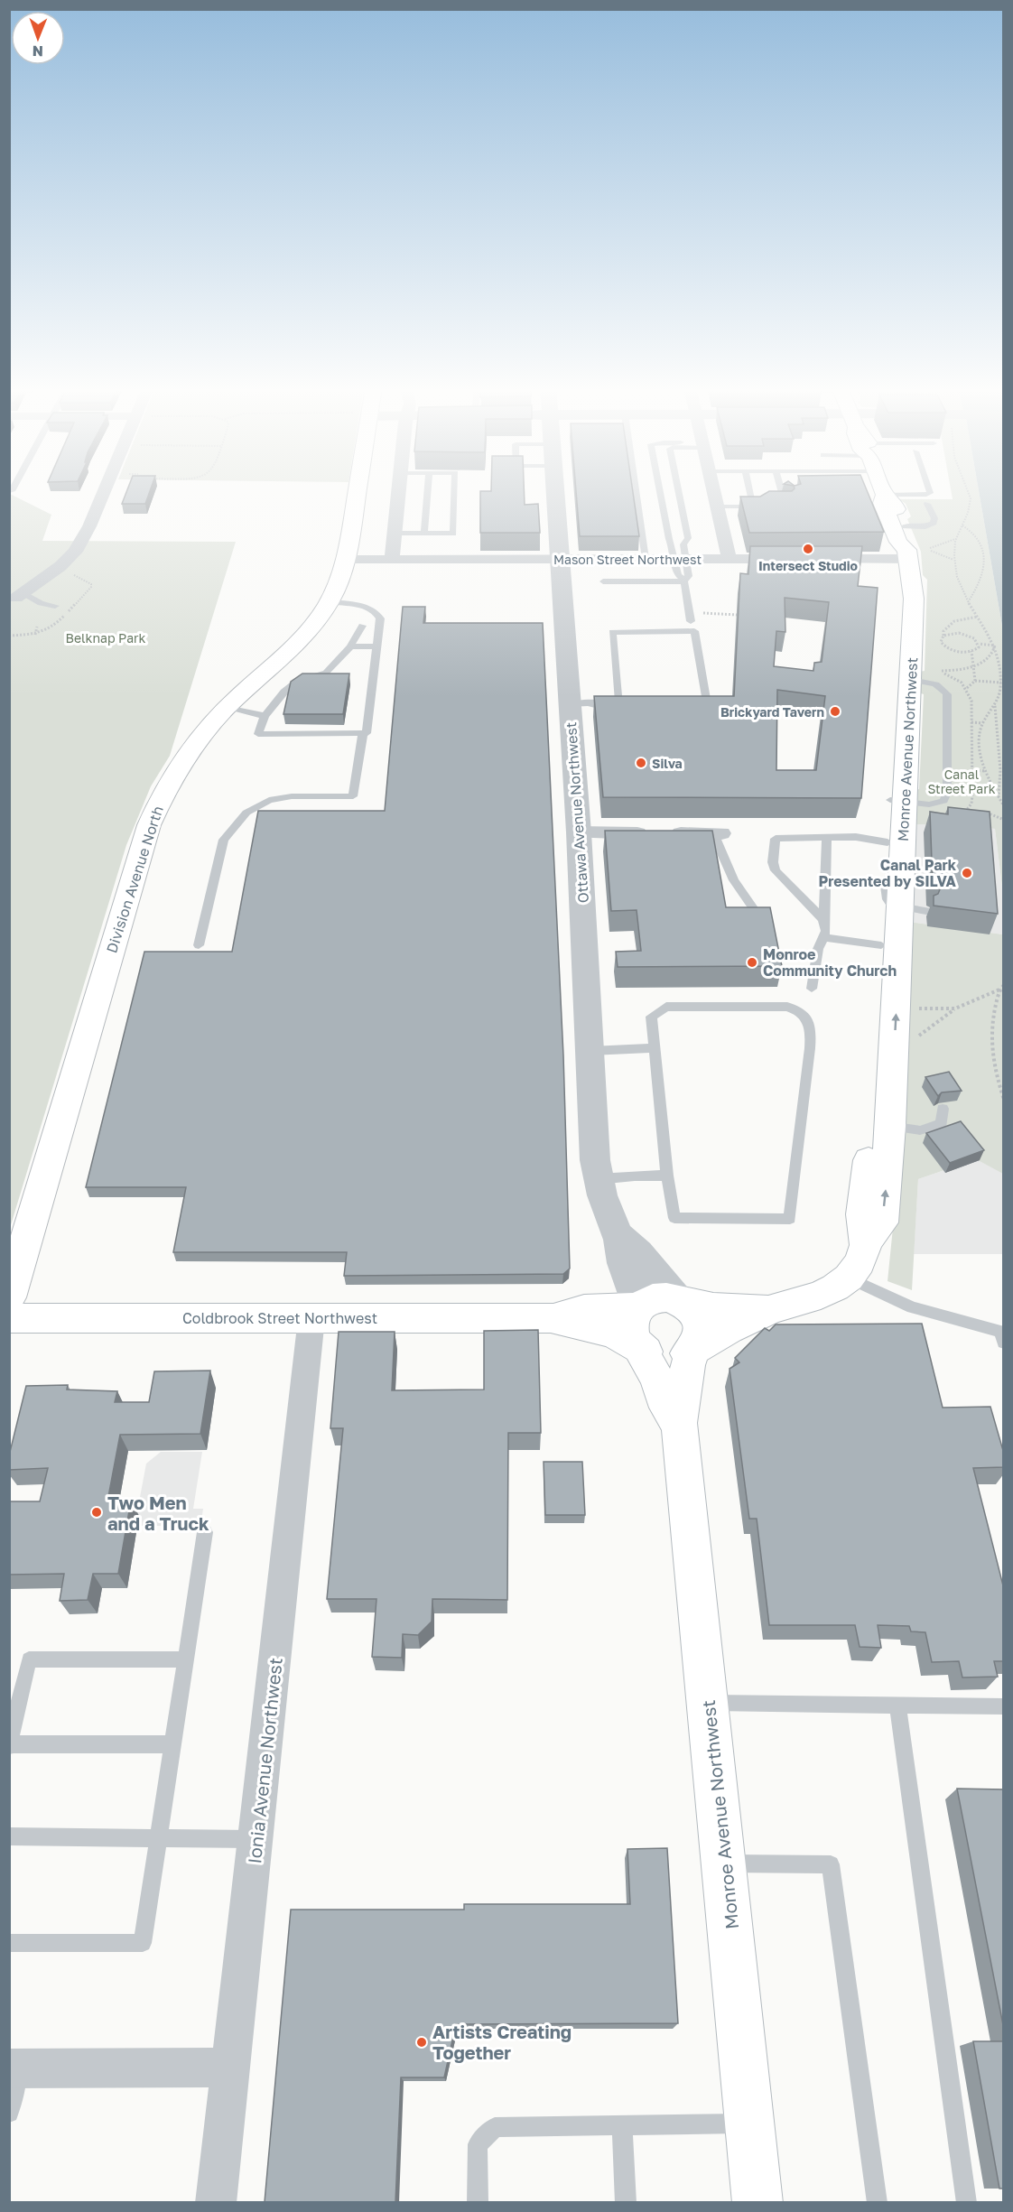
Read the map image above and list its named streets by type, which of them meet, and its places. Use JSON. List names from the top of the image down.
{
  "streets": {
    "main road": [
      "Monroe Avenue Northwest",
      "Ottawa Avenue Northwest",
      "Division Avenue North",
      "Coldbrook Street Northwest"
    ],
    "street": ["Mason Street Northwest", "Ionia Avenue Northwest"]
  },
  "crossings": [
    ["Mason Street Northwest", "Ottawa Avenue Northwest"],
    ["Mason Street Northwest", "Division Avenue North"],
    ["Monroe Avenue Northwest", "Ottawa Avenue Northwest"],
    ["Monroe Avenue Northwest", "Coldbrook Street Northwest"],
    ["Ottawa Avenue Northwest", "Coldbrook Street Northwest"],
    ["Coldbrook Street Northwest", "Ionia Avenue Northwest"]
  ],
  "parks": ["Belknap Park", "Canal Street Park"],
  "places": [
    "Intersect Studio",
    "Brickyard Tavern",
    "Silva",
    "Canal Park Presented by SILVA",
    "Monroe Community Church",
    "Two Men and a Truck",
    "Artists Creating Together"
  ],
  "north": "bottom"
}
